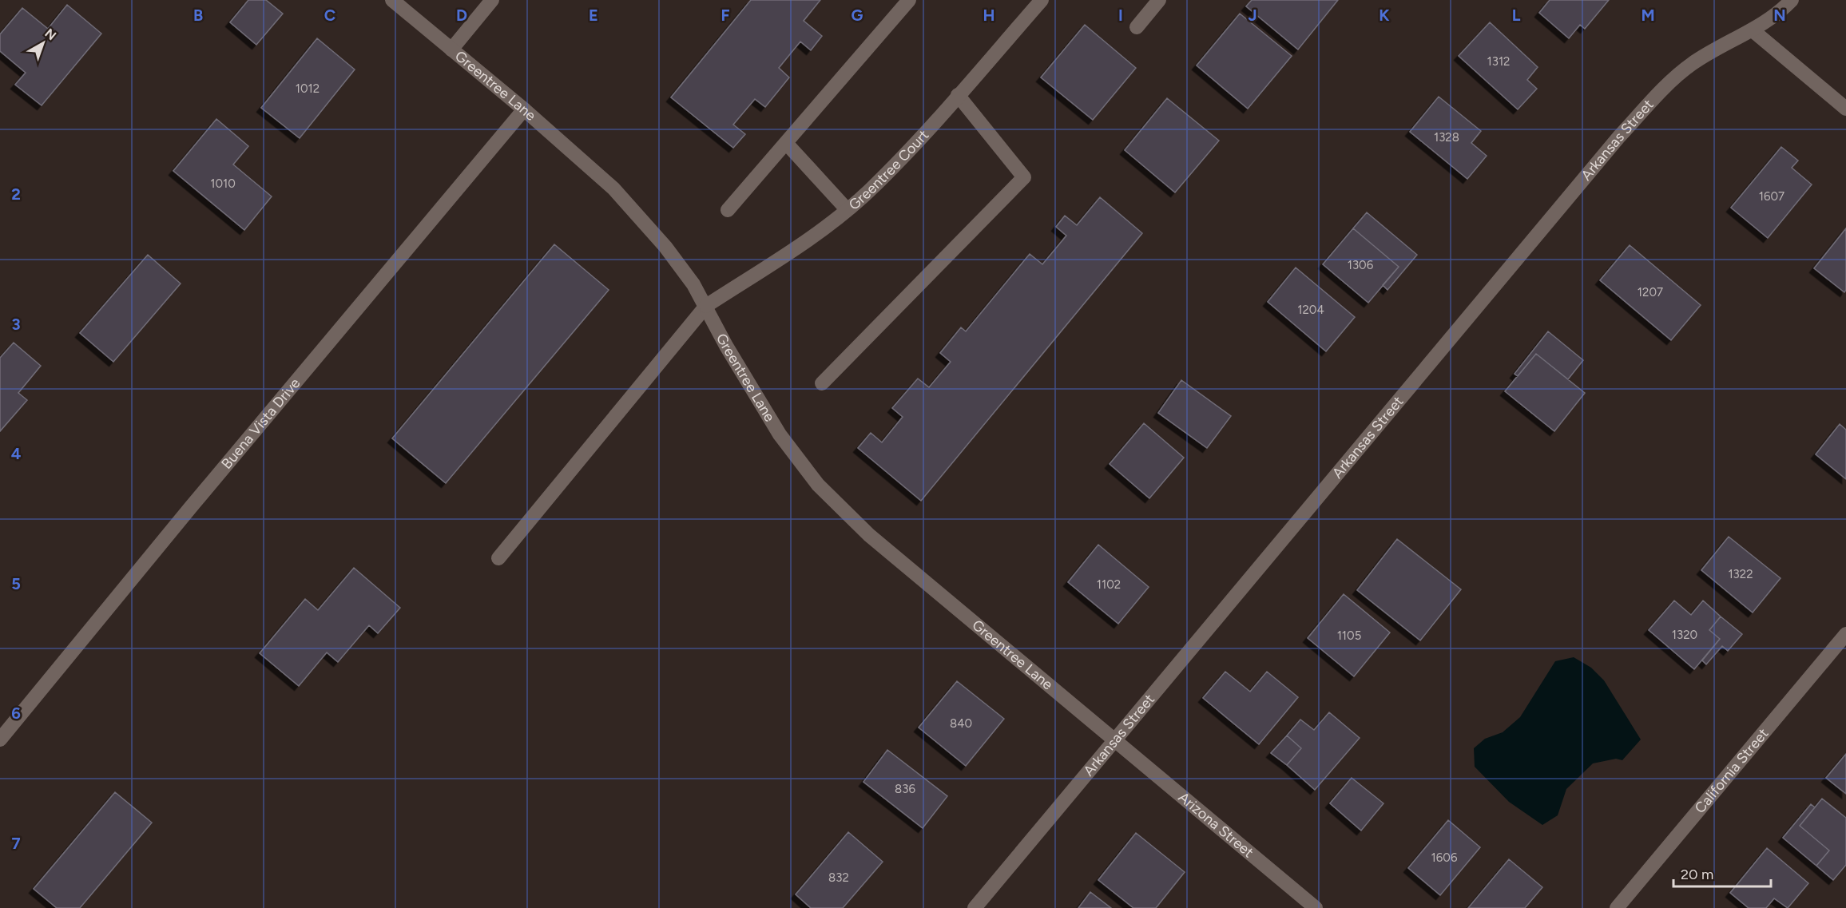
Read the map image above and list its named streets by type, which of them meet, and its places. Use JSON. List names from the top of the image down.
{
  "streets": {
    "street": [
      "Greentree Lane",
      "Arkansas Street",
      "Greentree Court",
      "Buena Vista Drive",
      "California Street",
      "Arizona Street"
    ]
  },
  "crossings": [
    ["Greentree Lane", "Arkansas Street"],
    ["Greentree Lane", "Greentree Court"],
    ["Greentree Lane", "Buena Vista Drive"],
    ["Greentree Lane", "Arizona Street"],
    ["Arkansas Street", "Arizona Street"]
  ],
  "house_numbers": [
    "1312",
    "1012",
    "1328",
    "1010",
    "1607",
    "1306",
    "1207",
    "1204",
    "1322",
    "1102",
    "1320",
    "1105",
    "840",
    "836",
    "1606",
    "832"
  ],
  "scale_bar": "20 m",
  "north": "top right",
  "grid": {
    "columns": [
      "B",
      "C",
      "D",
      "E",
      "F",
      "G",
      "H",
      "I",
      "J",
      "K",
      "L",
      "M",
      "N"
    ],
    "rows": [
      "2",
      "3",
      "4",
      "5",
      "6",
      "7"
    ]
  }
}
